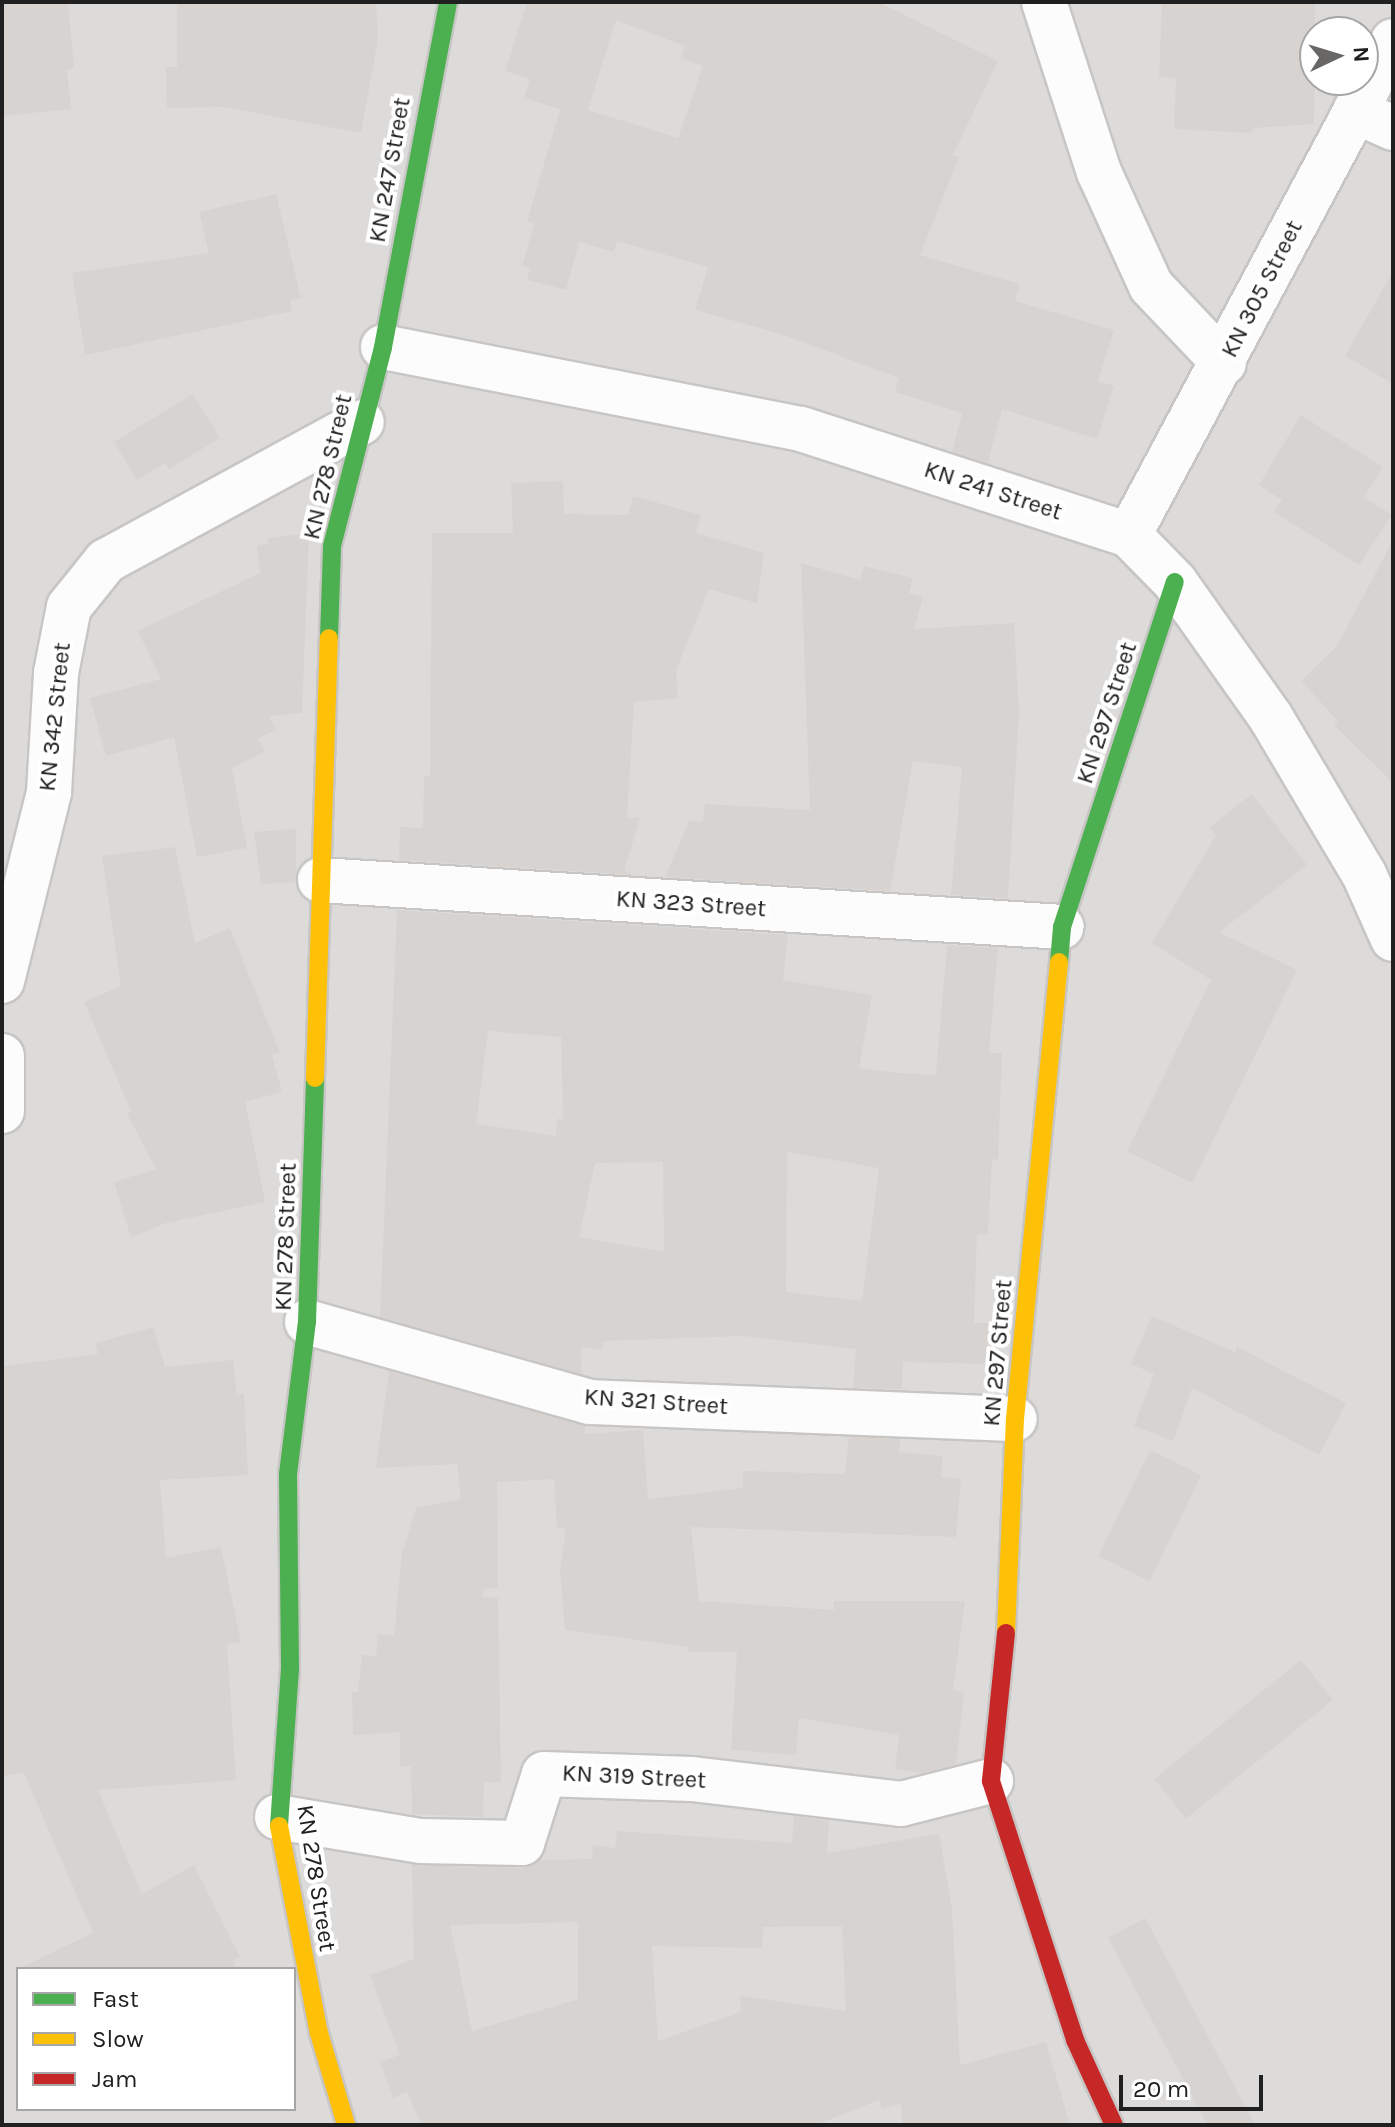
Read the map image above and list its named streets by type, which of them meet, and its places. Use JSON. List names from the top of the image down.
{
  "streets": {
    "street": [
      "KN 247 Street",
      "KN 305 Street",
      "KN 278 Street",
      "KN 241 Street",
      "KN 297 Street",
      "KN 342 Street",
      "KN 323 Street",
      "KN 321 Street",
      "KN 319 Street"
    ]
  },
  "crossings": [
    ["KN 247 Street", "KN 278 Street"],
    ["KN 247 Street", "KN 241 Street"],
    ["KN 305 Street", "KN 241 Street"],
    ["KN 278 Street", "KN 241 Street"],
    ["KN 278 Street", "KN 342 Street"],
    ["KN 278 Street", "KN 323 Street"],
    ["KN 278 Street", "KN 321 Street"],
    ["KN 278 Street", "KN 319 Street"],
    ["KN 241 Street", "KN 297 Street"],
    ["KN 297 Street", "KN 323 Street"],
    ["KN 297 Street", "KN 321 Street"],
    ["KN 297 Street", "KN 319 Street"]
  ],
  "legend": ["Fast", "Slow", "Jam"],
  "scale_bar": "20 m",
  "north": "right"
}
